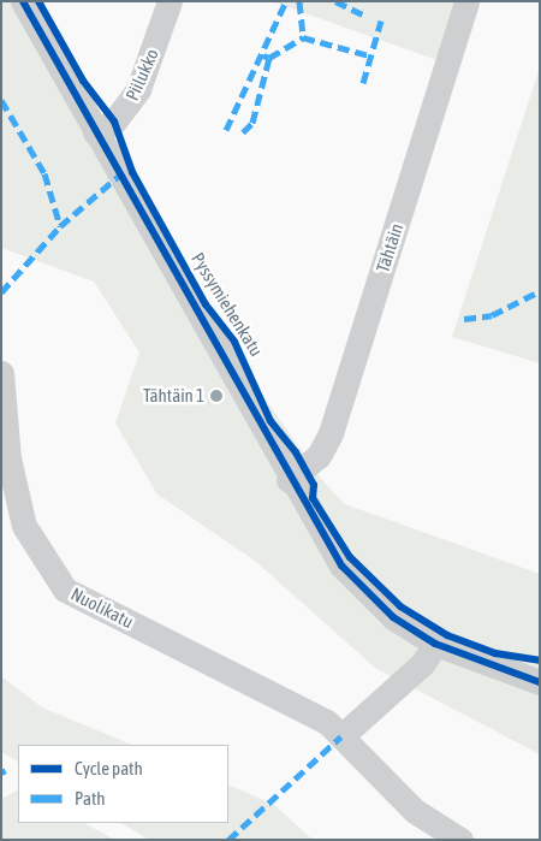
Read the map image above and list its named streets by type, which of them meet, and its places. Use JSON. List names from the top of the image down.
{
  "streets": {
    "street": [
      "Piilukko",
      "Tähtäin",
      "Pyssymiehenkatu",
      "Nuolikatu"
    ]
  },
  "crossings": [
    ["Piilukko", "Pyssymiehenkatu"],
    ["Tähtäin", "Pyssymiehenkatu"]
  ],
  "places": ["Tähtäin 1"],
  "legend": ["Cycle path", "Path"]
}
